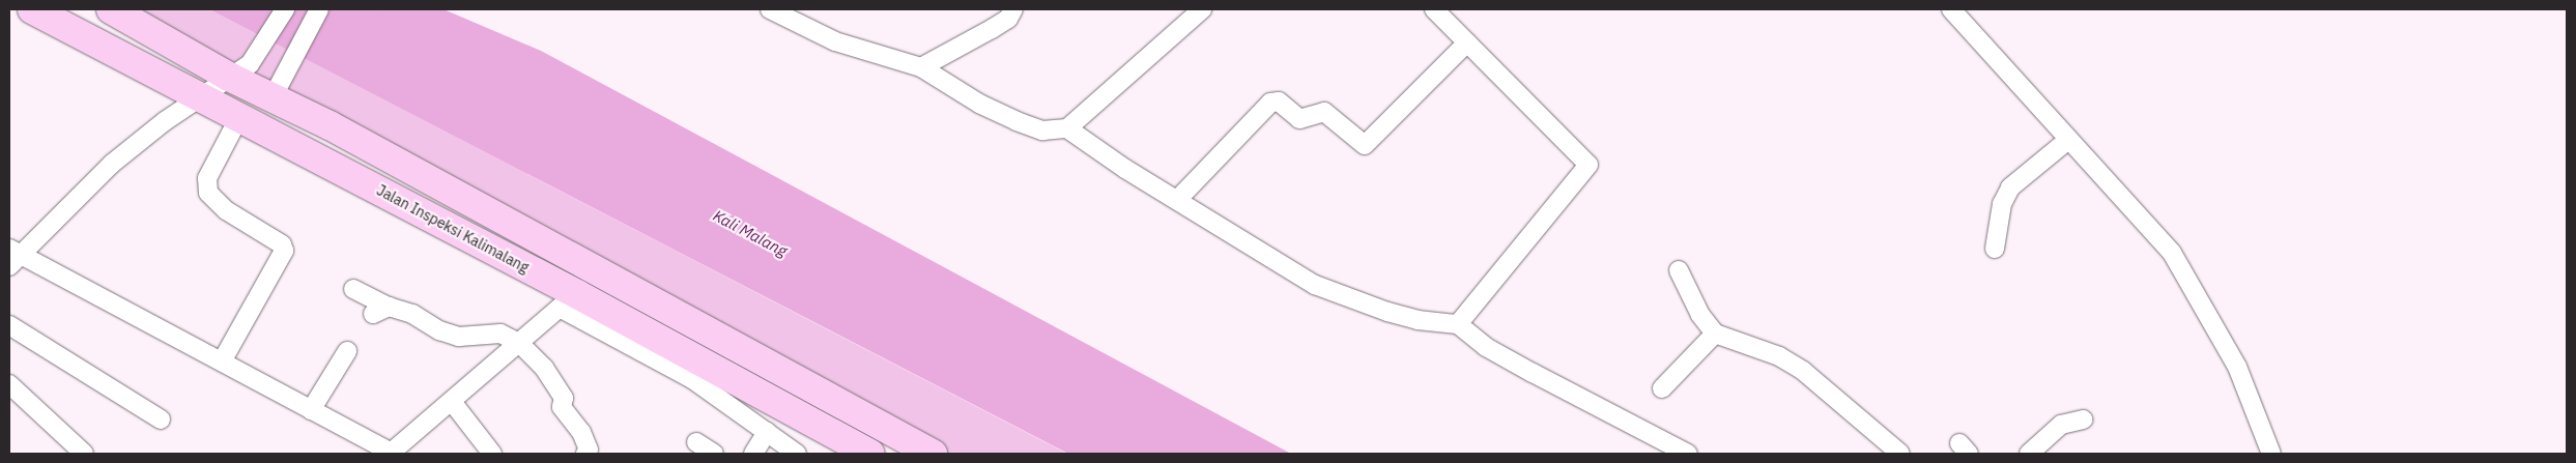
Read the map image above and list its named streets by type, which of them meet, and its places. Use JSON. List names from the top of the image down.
{
  "streets": {
    "main road": ["Jalan Inspeksi Kalimalang"]
  },
  "water": ["Kali Malang"]
}
